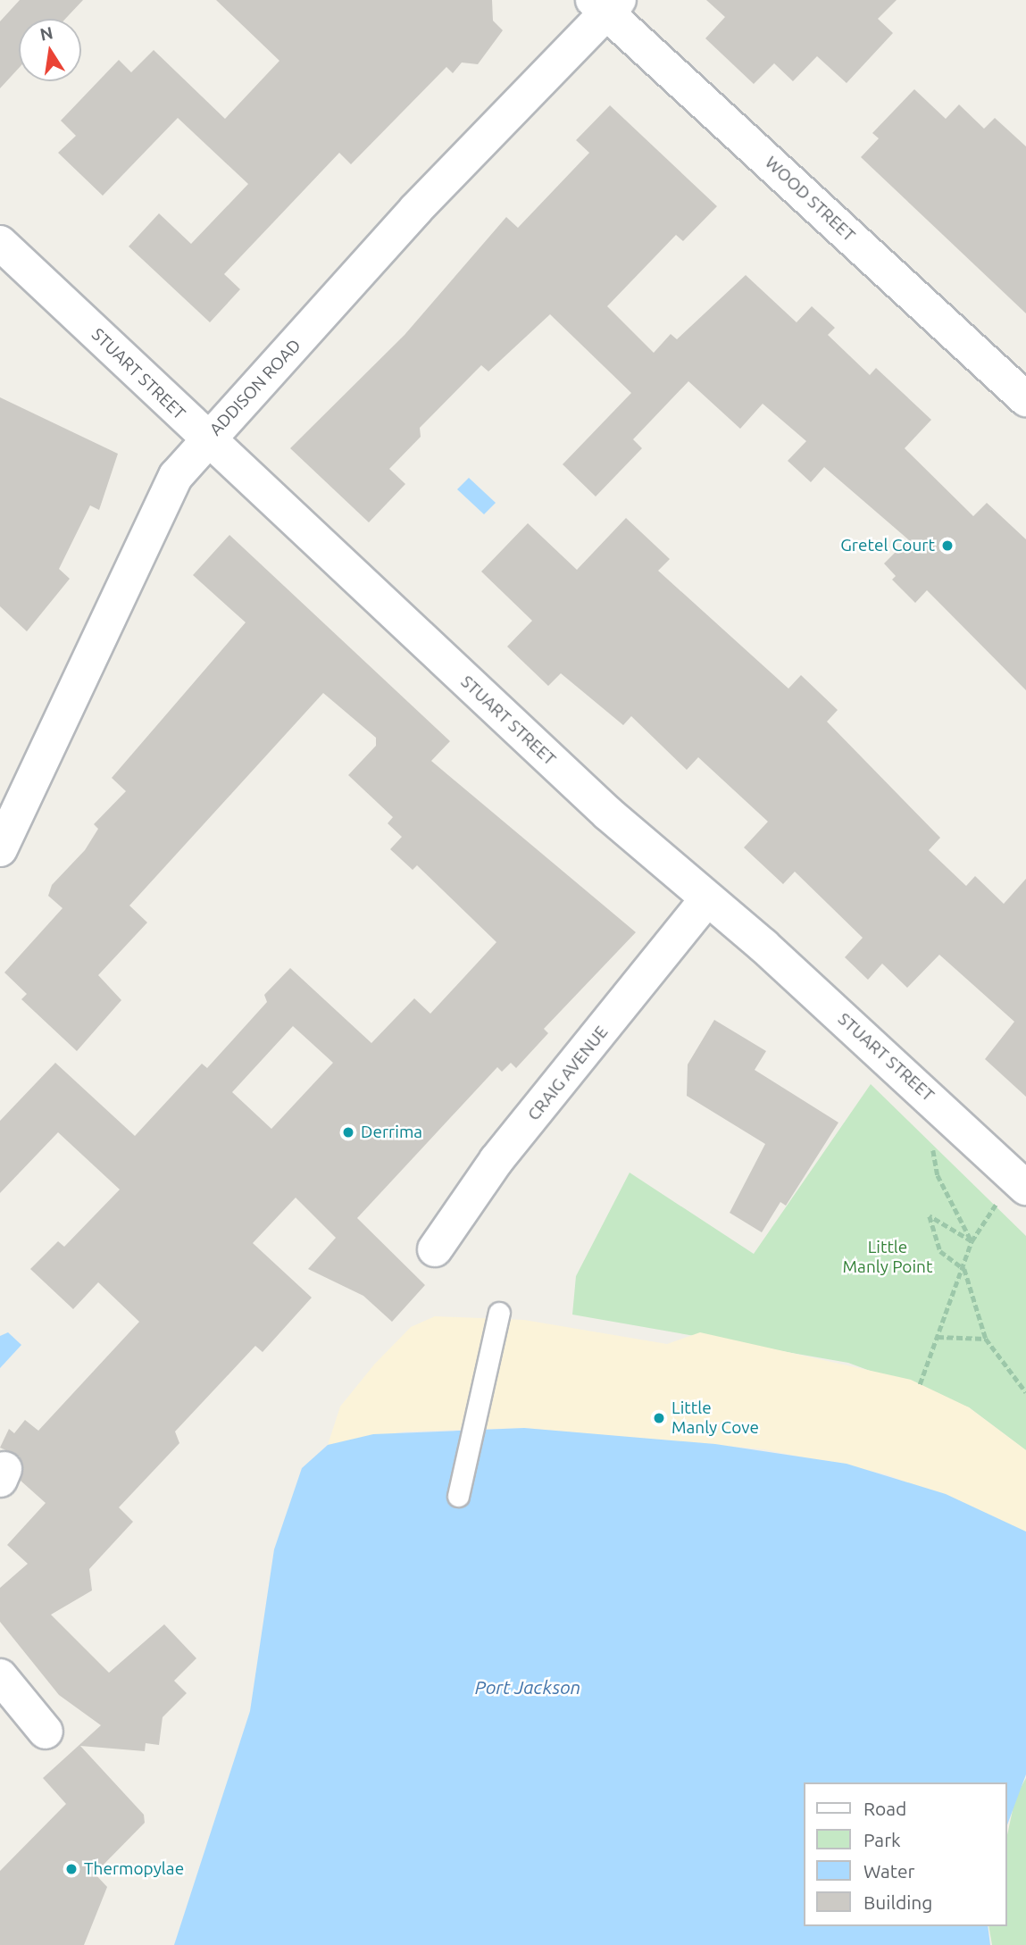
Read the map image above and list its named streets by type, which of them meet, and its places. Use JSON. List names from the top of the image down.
{
  "streets": {
    "street": [
      "WOOD STREET",
      "STUART STREET",
      "ADDISON ROAD",
      "CRAIG AVENUE"
    ]
  },
  "crossings": [
    ["WOOD STREET", "ADDISON ROAD"],
    ["STUART STREET", "ADDISON ROAD"],
    ["STUART STREET", "CRAIG AVENUE"]
  ],
  "water": ["Port Jackson"],
  "parks": ["Little Manly Point"],
  "places": [
    "Gretel Court",
    "Derrima",
    "Little Manly Cove",
    "Thermopylae"
  ],
  "legend": [
    "Road",
    "Park",
    "Water",
    "Building"
  ],
  "north": "top"
}
